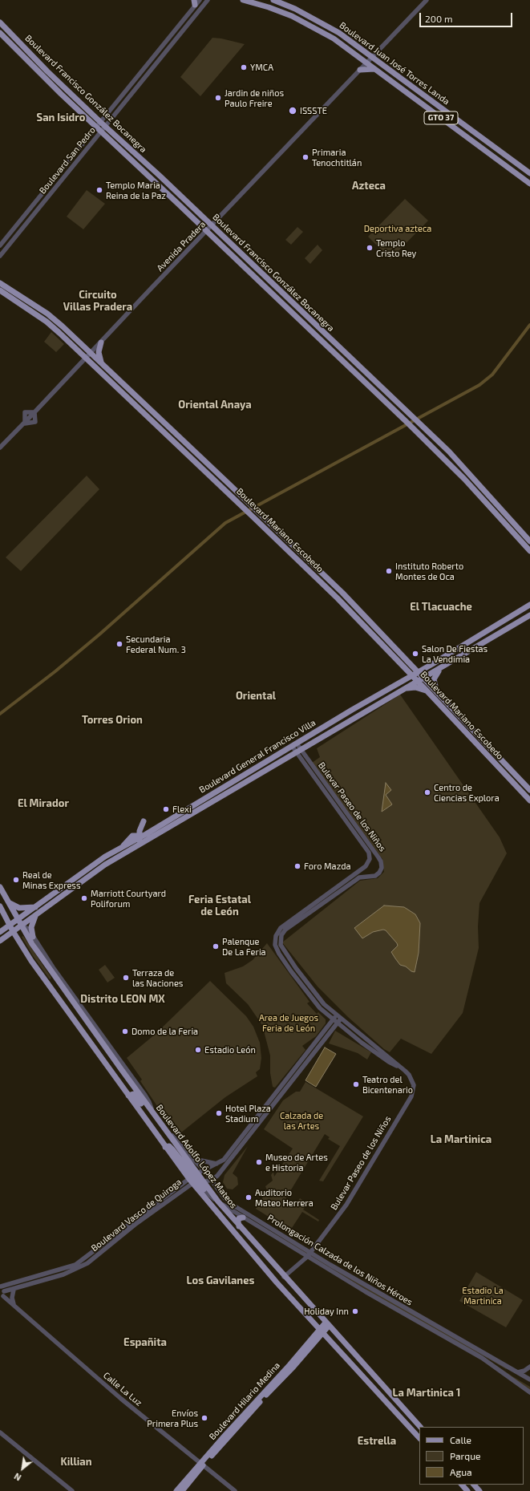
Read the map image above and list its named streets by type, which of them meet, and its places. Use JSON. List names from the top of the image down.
{
  "streets": {
    "main road": [
      "Boulevard Juan José Torres Landa",
      "Boulevard Francisco González Bocanegra",
      "GTO 37",
      "Boulevard Mariano Escobedo",
      "Boulevard General Francisco Villa",
      "Boulevard Adolfo López Mateos",
      "Boulevard Hilario Medina"
    ],
    "street": [
      "Boulevard San Pedro",
      "Avenida Pradera",
      "Bulevar Paseo de los Niños",
      "Boulevard Vasco de Quiroga",
      "Prolongación Calzada de los Niños Héroes",
      "Calle La Luz"
    ]
  },
  "crossings": [
    ["Boulevard Juan José Torres Landa", "Avenida Pradera"],
    ["Boulevard Francisco González Bocanegra", "Boulevard San Pedro"],
    ["Boulevard Francisco González Bocanegra", "Avenida Pradera"],
    ["Avenida Pradera", "Boulevard Mariano Escobedo"],
    ["Boulevard Mariano Escobedo", "Boulevard General Francisco Villa"],
    ["Boulevard General Francisco Villa", "Bulevar Paseo de los Niños"],
    ["Boulevard General Francisco Villa", "Boulevard Adolfo López Mateos"],
    ["Bulevar Paseo de los Niños", "Boulevard Adolfo López Mateos"],
    ["Bulevar Paseo de los Niños", "Boulevard Vasco de Quiroga"],
    ["Bulevar Paseo de los Niños", "Prolongación Calzada de los Niños Héroes"],
    ["Boulevard Adolfo López Mateos", "Boulevard Vasco de Quiroga"],
    ["Boulevard Adolfo López Mateos", "Prolongación Calzada de los Niños Héroes"],
    ["Boulevard Adolfo López Mateos", "Boulevard Hilario Medina"],
    ["Boulevard Vasco de Quiroga", "Prolongación Calzada de los Niños Héroes"],
    ["Boulevard Vasco de Quiroga", "Calle La Luz"],
    ["Calle La Luz", "Boulevard Hilario Medina"]
  ],
  "districts": [
    "San Isidro",
    "Azteca",
    "Circuito Villas Pradera",
    "Oriental Anaya",
    "El Tlacuache",
    "Oriental",
    "Torres Orion",
    "El Mirador",
    "Feria Estatal de León",
    "Distrito LEON MX",
    "La Martinica",
    "Los Gavilanes",
    "Españita",
    "La Martinica 1",
    "Estrella",
    "Killian"
  ],
  "parks": [
    "Deportiva azteca",
    "Area de Juegos Feria de León",
    "Calzada de las Artes",
    "Estadio La Martinica"
  ],
  "places": [
    "YMCA",
    "Jardin de niños Paulo Freire",
    "ISSSTE",
    "Primaria Tenochtitlán",
    "Templo Maria Reina de la Paz",
    "Templo Cristo Rey",
    "Instituto Roberto Montes de Oca",
    "Secundaria Federal Num. 3",
    "Salon De Fiestas La Vendimia",
    "Centro de Ciencias Explora",
    "Flexi",
    "Foro Mazda",
    "Real de Minas Express",
    "Marriott Courtyard Poliforum",
    "Palenque De La Feria",
    "Terraza de las Naciones",
    "Domo de la Feria",
    "Estadio León",
    "Teatro del Bicentenario",
    "Hotel Plaza Stadium",
    "Museo de Artes e Historia",
    "Auditorio Mateo Herrera",
    "Holiday Inn",
    "Envíos Primera Plus"
  ],
  "legend": ["Calle", "Parque", "Agua"],
  "scale_bar": "200 m",
  "north": "bottom left"
}
